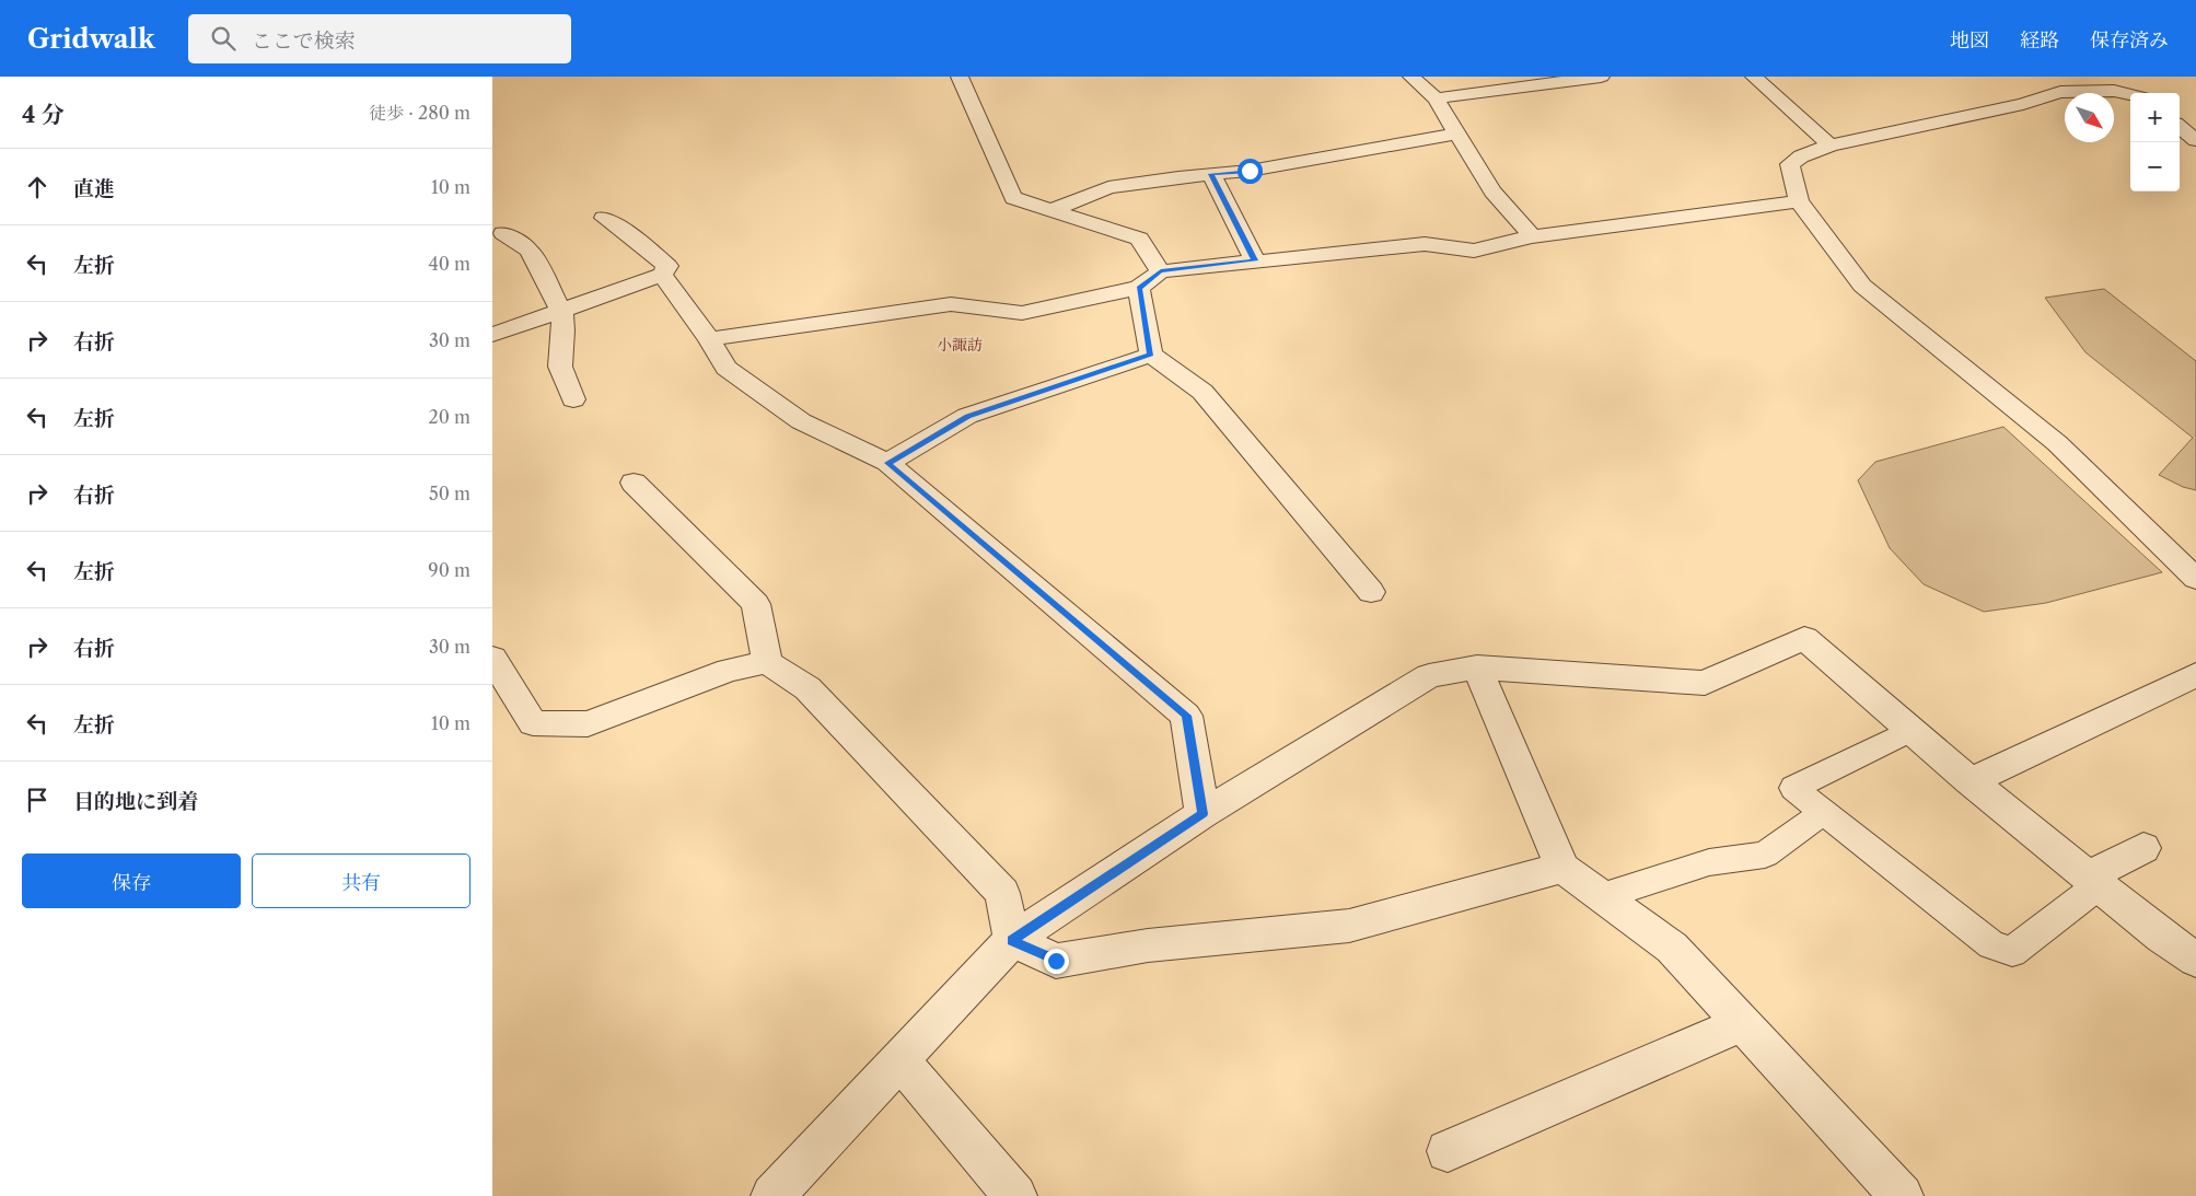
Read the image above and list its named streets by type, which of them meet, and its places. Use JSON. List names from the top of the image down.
{
  "districts": ["小諏訪"],
  "north": "bottom right",
  "page": {
    "header": "Gridwalk",
    "search": "ここで検索",
    "nav": ["地図", "経路", "保存済み"],
    "heading": ["4 分", "徒歩 · 280 m"],
    "map_buttons": ["+", "−"],
    "list": [
      ["直進", "10 m"],
      ["左折", "40 m"],
      ["右折", "30 m"],
      ["左折", "20 m"],
      ["右折", "50 m"],
      ["左折", "90 m"],
      ["右折", "30 m"],
      ["左折", "10 m"],
      "目的地に到着"
    ],
    "buttons": ["保存", "共有"]
  }
}
